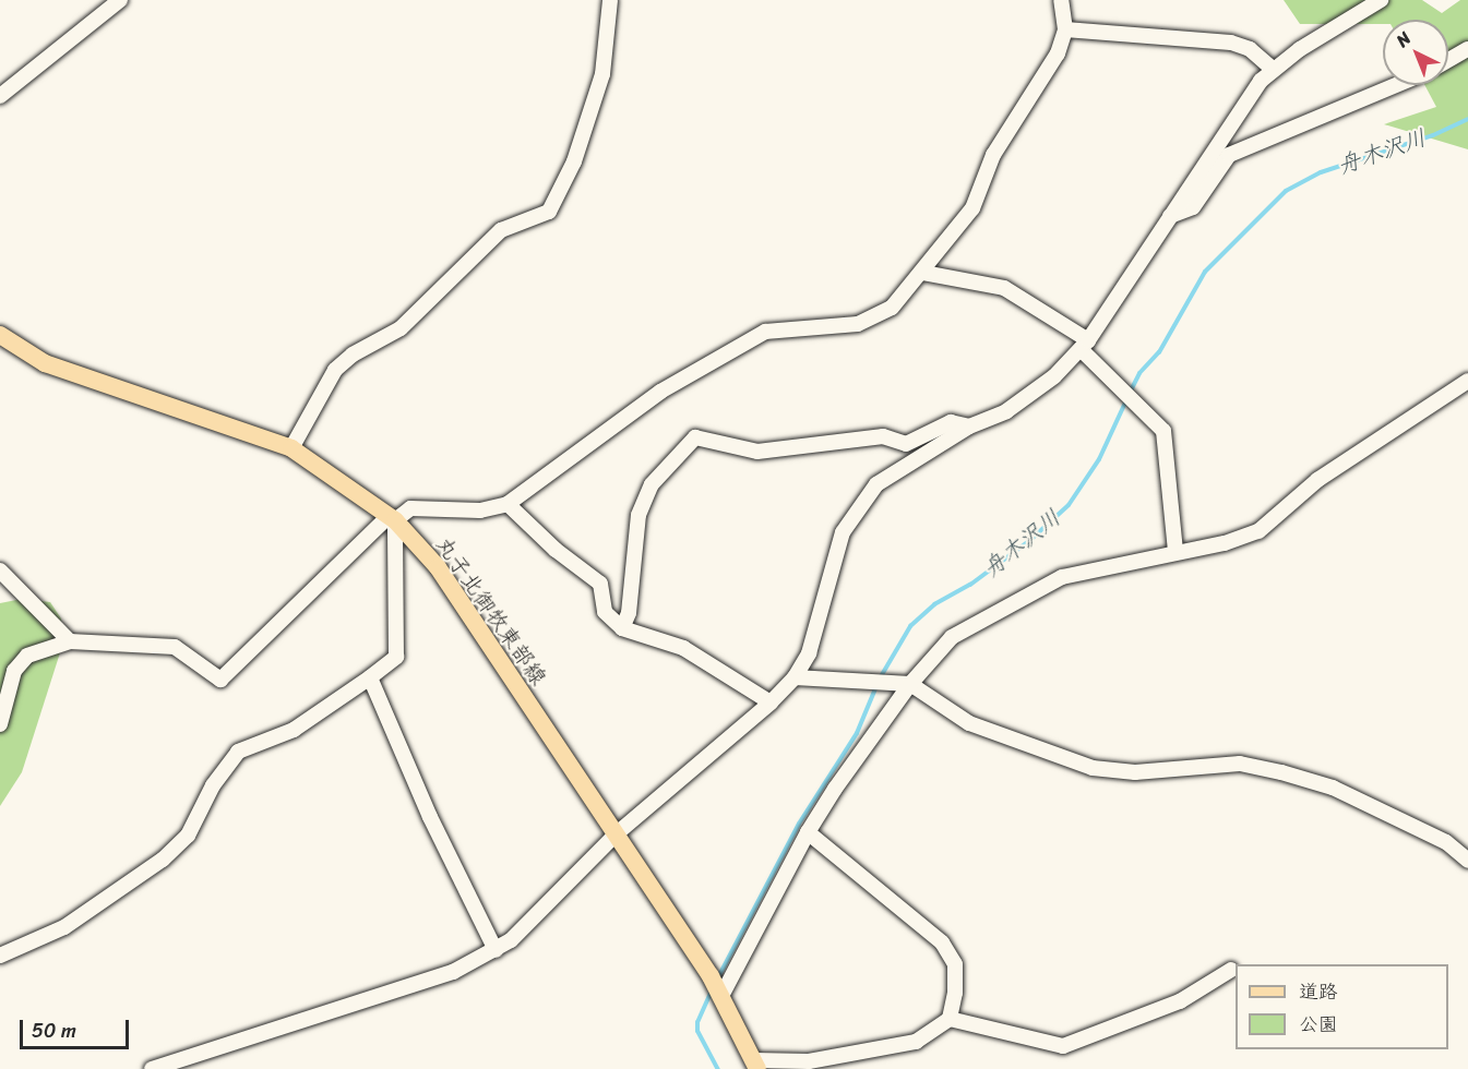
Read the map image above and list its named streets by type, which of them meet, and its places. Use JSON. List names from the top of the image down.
{
  "streets": {
    "main road": ["丸子北御牧東部線"]
  },
  "water": ["舟木沢川"],
  "legend": ["道路", "公園"],
  "scale_bar": "50 m",
  "north": "top left"
}
